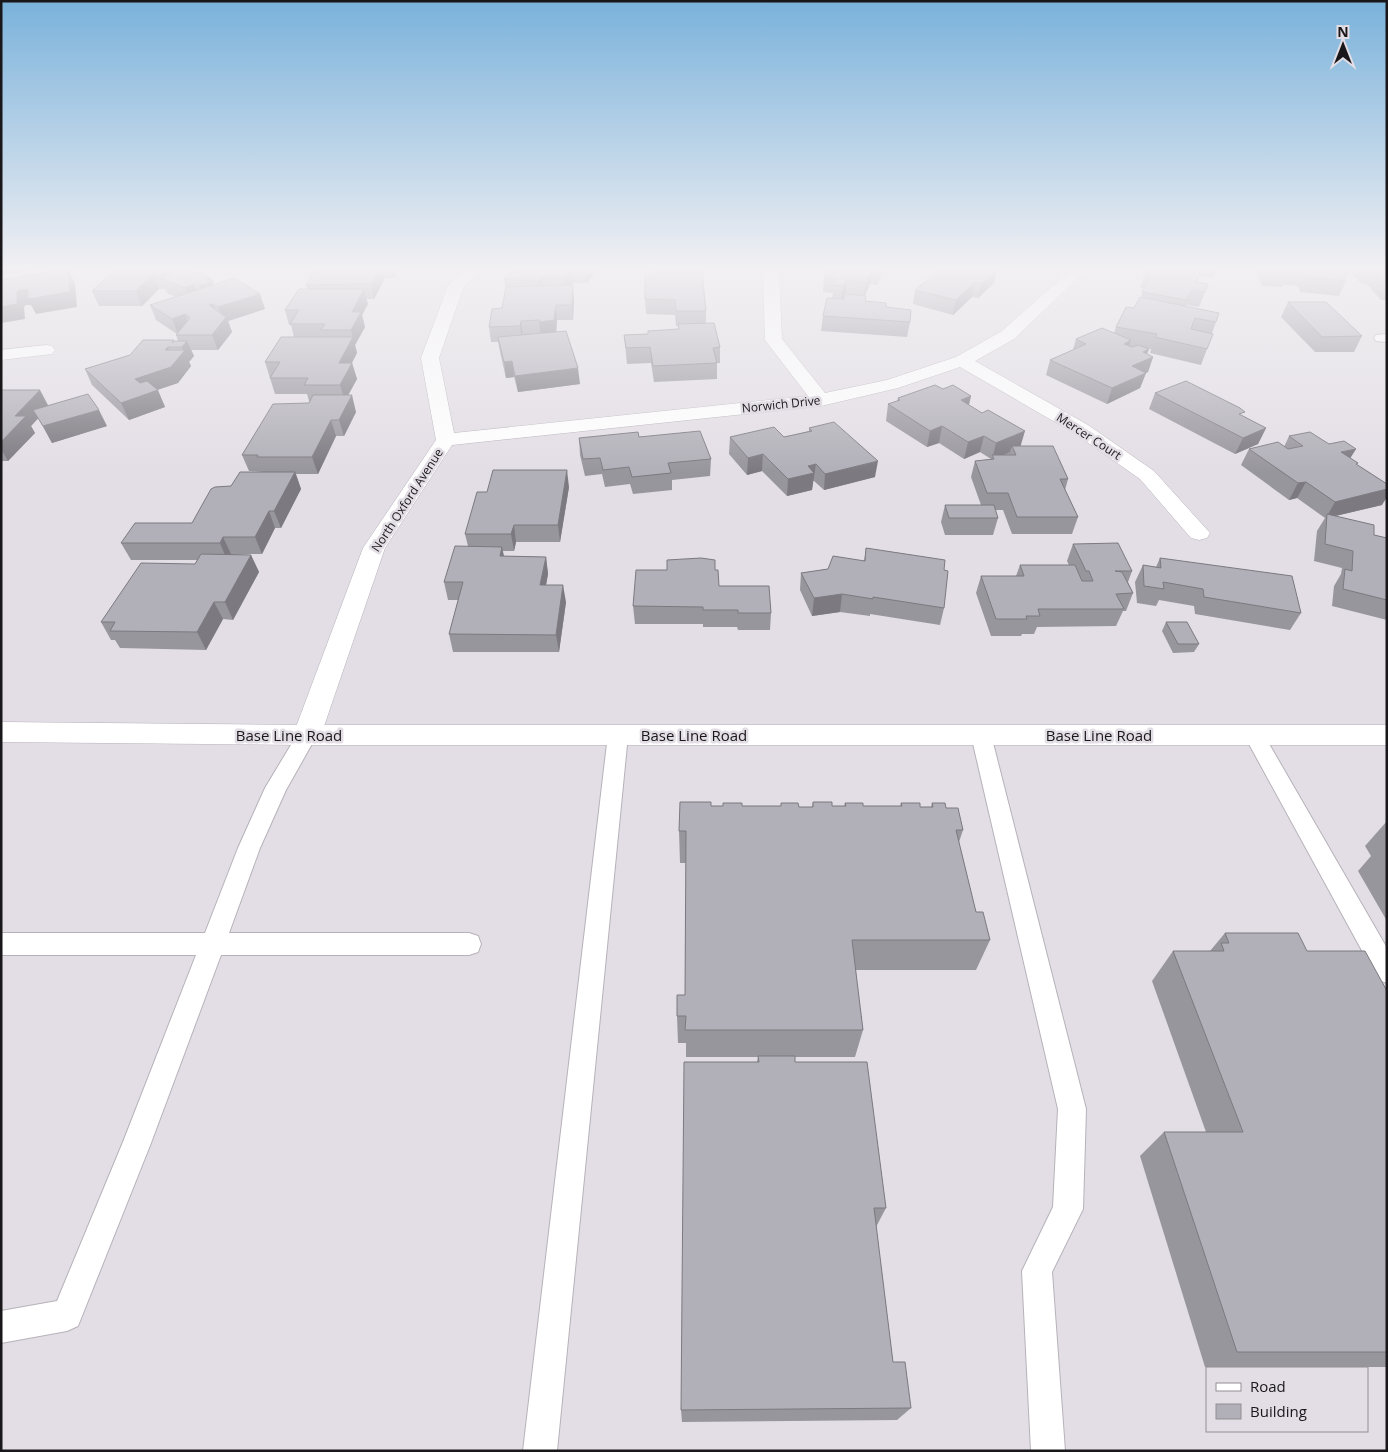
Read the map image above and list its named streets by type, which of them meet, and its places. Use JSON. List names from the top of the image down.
{
  "streets": {
    "street": [
      "Norwich Drive",
      "Mercer Court",
      "North Oxford Avenue",
      "Base Line Road"
    ]
  },
  "crossings": [
    ["Norwich Drive", "Mercer Court"],
    ["Norwich Drive", "North Oxford Avenue"],
    ["North Oxford Avenue", "Base Line Road"]
  ],
  "legend": ["Road", "Building"],
  "north": "top"
}
